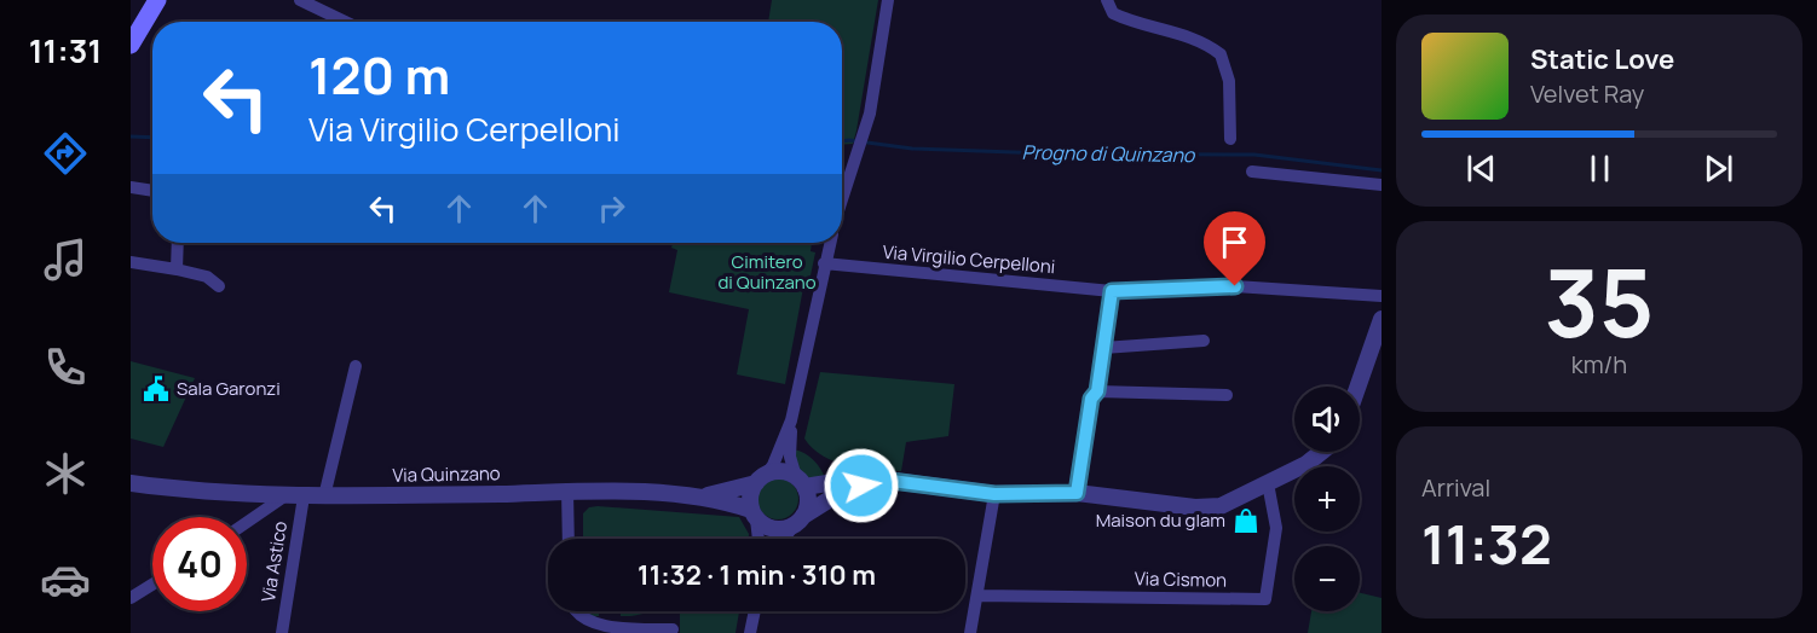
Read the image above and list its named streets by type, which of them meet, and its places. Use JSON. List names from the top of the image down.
{
  "streets": {
    "street": [
      "Via Virgilio Cerpelloni",
      "Via Quinzano",
      "Via Astico",
      "Via Cismon"
    ]
  },
  "crossings": [
    ["Via Quinzano", "Via Astico"],
    ["Via Quinzano", "Via Cismon"]
  ],
  "water": ["Progno di Quinzano"],
  "parks": ["Cimitero di Quinzano"],
  "places": {
    "public building": ["Sala Garonzi"],
    "shop": ["Maison du glam"]
  },
  "page": {
    "tabs": "11:31",
    "turn": ["120 m", "Via Virgilio Cerpelloni"],
    "song": ["Static Love", "Velvet Ray"],
    "tile": [
      ["35", "km/h"],
      ["Arrival", "11:32"]
    ],
    "map_buttons": ["+", "−"],
    "limit": "40",
    "trip": "11:32 · 1 min · 310 m"
  }
}
